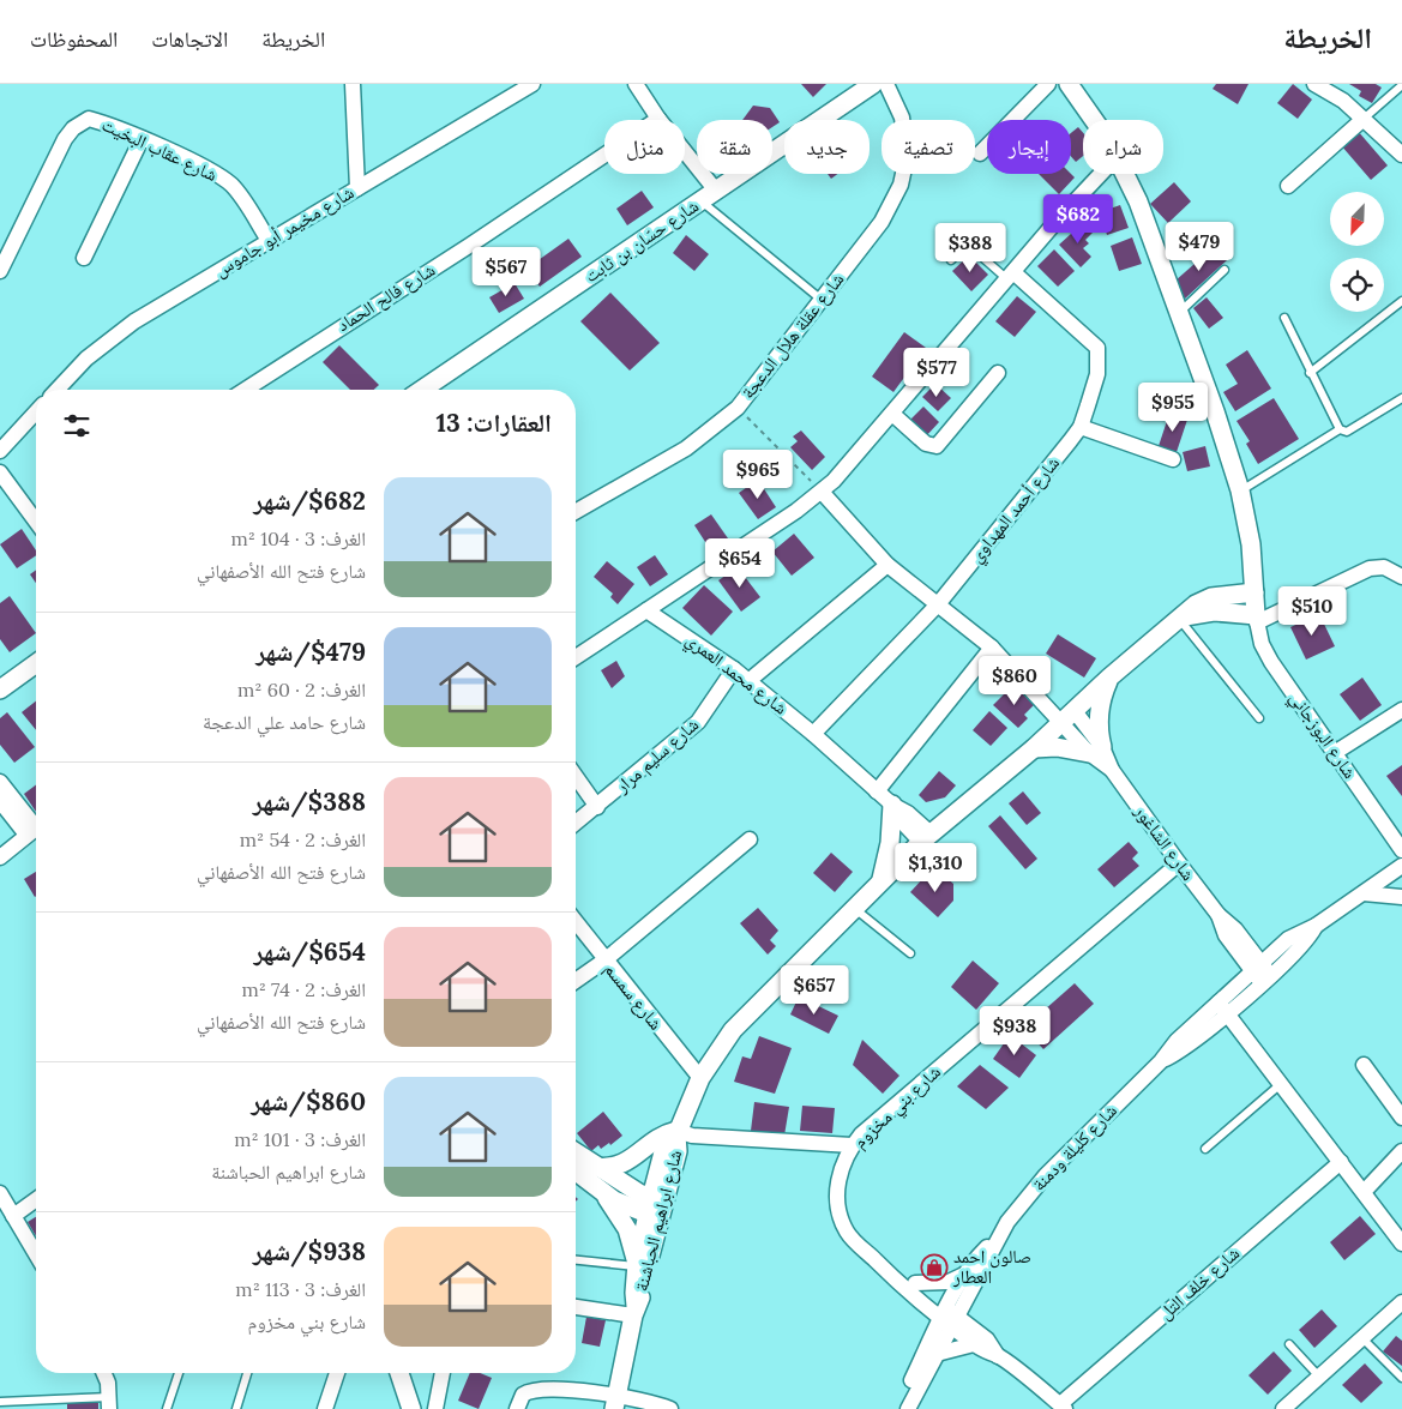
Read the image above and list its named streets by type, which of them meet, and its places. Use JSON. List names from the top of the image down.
{
  "streets": {
    "street": [
      "شارع عقاب البخيت",
      "شارع مخيمر أبو جاموس",
      "شارع حسّان بن ثابت",
      "شارع فالح الحماد",
      "شارع عقلة هلال الدعجة",
      "شارع أحمد المهداوي",
      "شارع محمد العمري",
      "شارع البوزجاني",
      "شارع سليم مرار",
      "شارع الشاغور",
      "شارع سمسم",
      "شارع بني مخزوم",
      "شارع كليلة ودمنة",
      "شارع ابراهيم الحباشنة",
      "شارع خلف التل"
    ]
  },
  "crossings": [
    ["شارع عقاب البخيت", "شارع مخيمر أبو جاموس"],
    ["شارع أحمد المهداوي", "شارع محمد العمري"],
    ["شارع أحمد المهداوي", "شارع الشاغور"],
    ["شارع محمد العمري", "شارع سليم مرار"],
    ["شارع محمد العمري", "شارع ابراهيم الحباشنة"],
    ["شارع البوزجاني", "شارع ابراهيم الحباشنة"],
    ["شارع الشاغور", "شارع بني مخزوم"],
    ["شارع الشاغور", "شارع كليلة ودمنة"],
    ["شارع الشاغور", "شارع ابراهيم الحباشنة"],
    ["شارع سمسم", "شارع ابراهيم الحباشنة"],
    ["شارع بني مخزوم", "شارع كليلة ودمنة"],
    ["شارع بني مخزوم", "شارع خلف التل"]
  ],
  "places": {
    "shop": ["صالون احمد العطار"]
  },
  "north": "bottom left",
  "page": {
    "header": "الخريطة",
    "nav": ["الخريطة", "الاتجاهات", "المحفوظات"],
    "chip": [
      "شراء",
      "إيجار",
      "تصفية",
      "جديد",
      "شقة",
      "منزل"
    ],
    "price": [
      "$682",
      "$479",
      "$388",
      "$567",
      "$577",
      "$955",
      "$965",
      "$654",
      "$510",
      "$860",
      "$1,310",
      "$657",
      "$938"
    ],
    "heading": "العقارات: 13",
    "list": [
      {
        "name": "$682/شهر",
        "note": "الغرف: 3 · 104 m² · شارع فتح الله الأصفهاني"
      },
      {
        "name": "$479/شهر",
        "note": "الغرف: 2 · 60 m² · شارع حامد علي الدعجة"
      },
      {
        "name": "$388/شهر",
        "note": "الغرف: 2 · 54 m² · شارع فتح الله الأصفهاني"
      },
      {
        "name": "$654/شهر",
        "note": "الغرف: 2 · 74 m² · شارع فتح الله الأصفهاني"
      },
      {
        "name": "$860/شهر",
        "note": "الغرف: 3 · 101 m² · شارع ابراهيم الحباشنة"
      },
      {
        "name": "$938/شهر",
        "note": "الغرف: 3 · 113 m² · شارع بني مخزوم"
      }
    ]
  }
}
